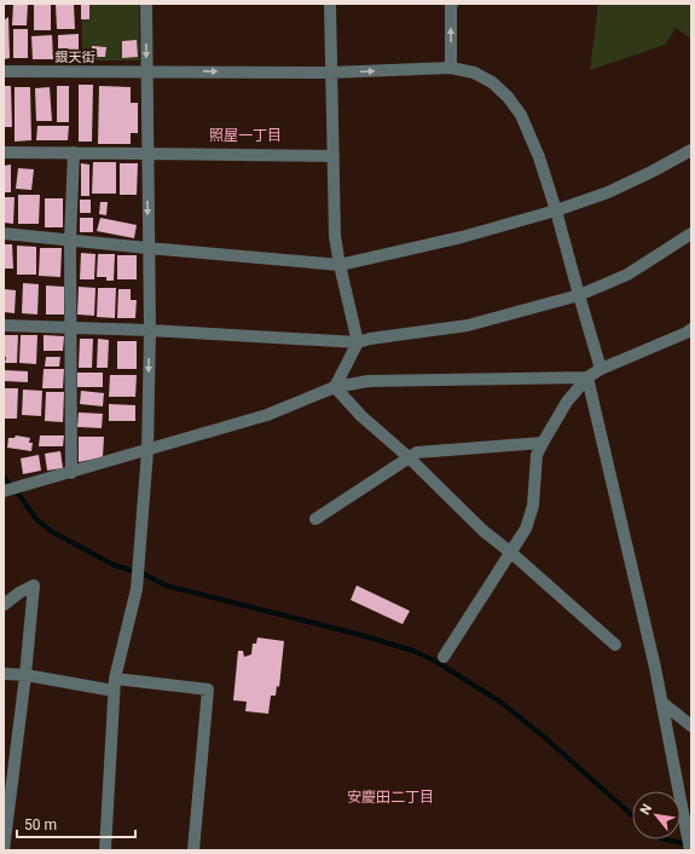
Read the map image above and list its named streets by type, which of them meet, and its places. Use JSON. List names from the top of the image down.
{
  "streets": {
    "street": ["銀天街"]
  },
  "districts": ["照屋一丁目", "安慶田二丁目"],
  "scale_bar": "50 m",
  "north": "top left"
}
